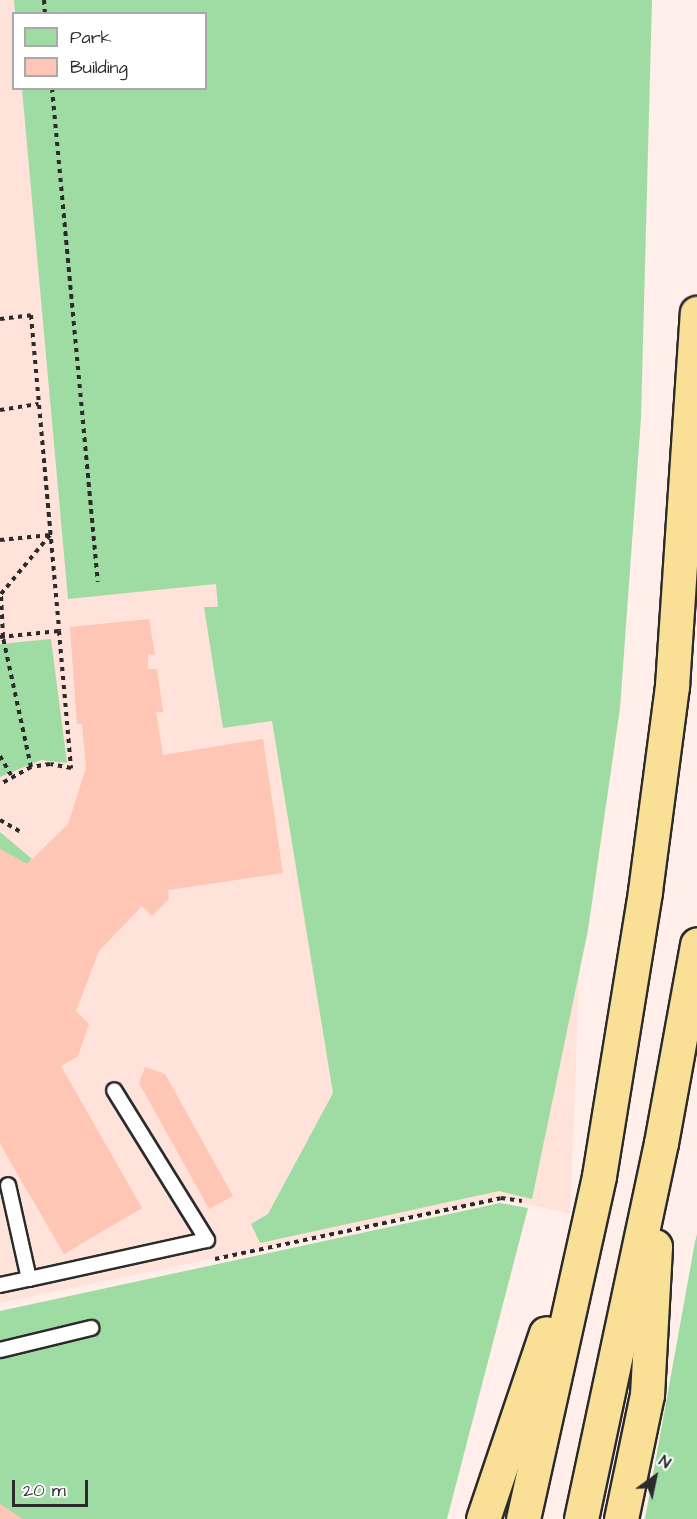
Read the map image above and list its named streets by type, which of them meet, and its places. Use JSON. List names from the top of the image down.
{
  "legend": ["Park", "Building"],
  "scale_bar": "20 m",
  "north": "top right"
}
